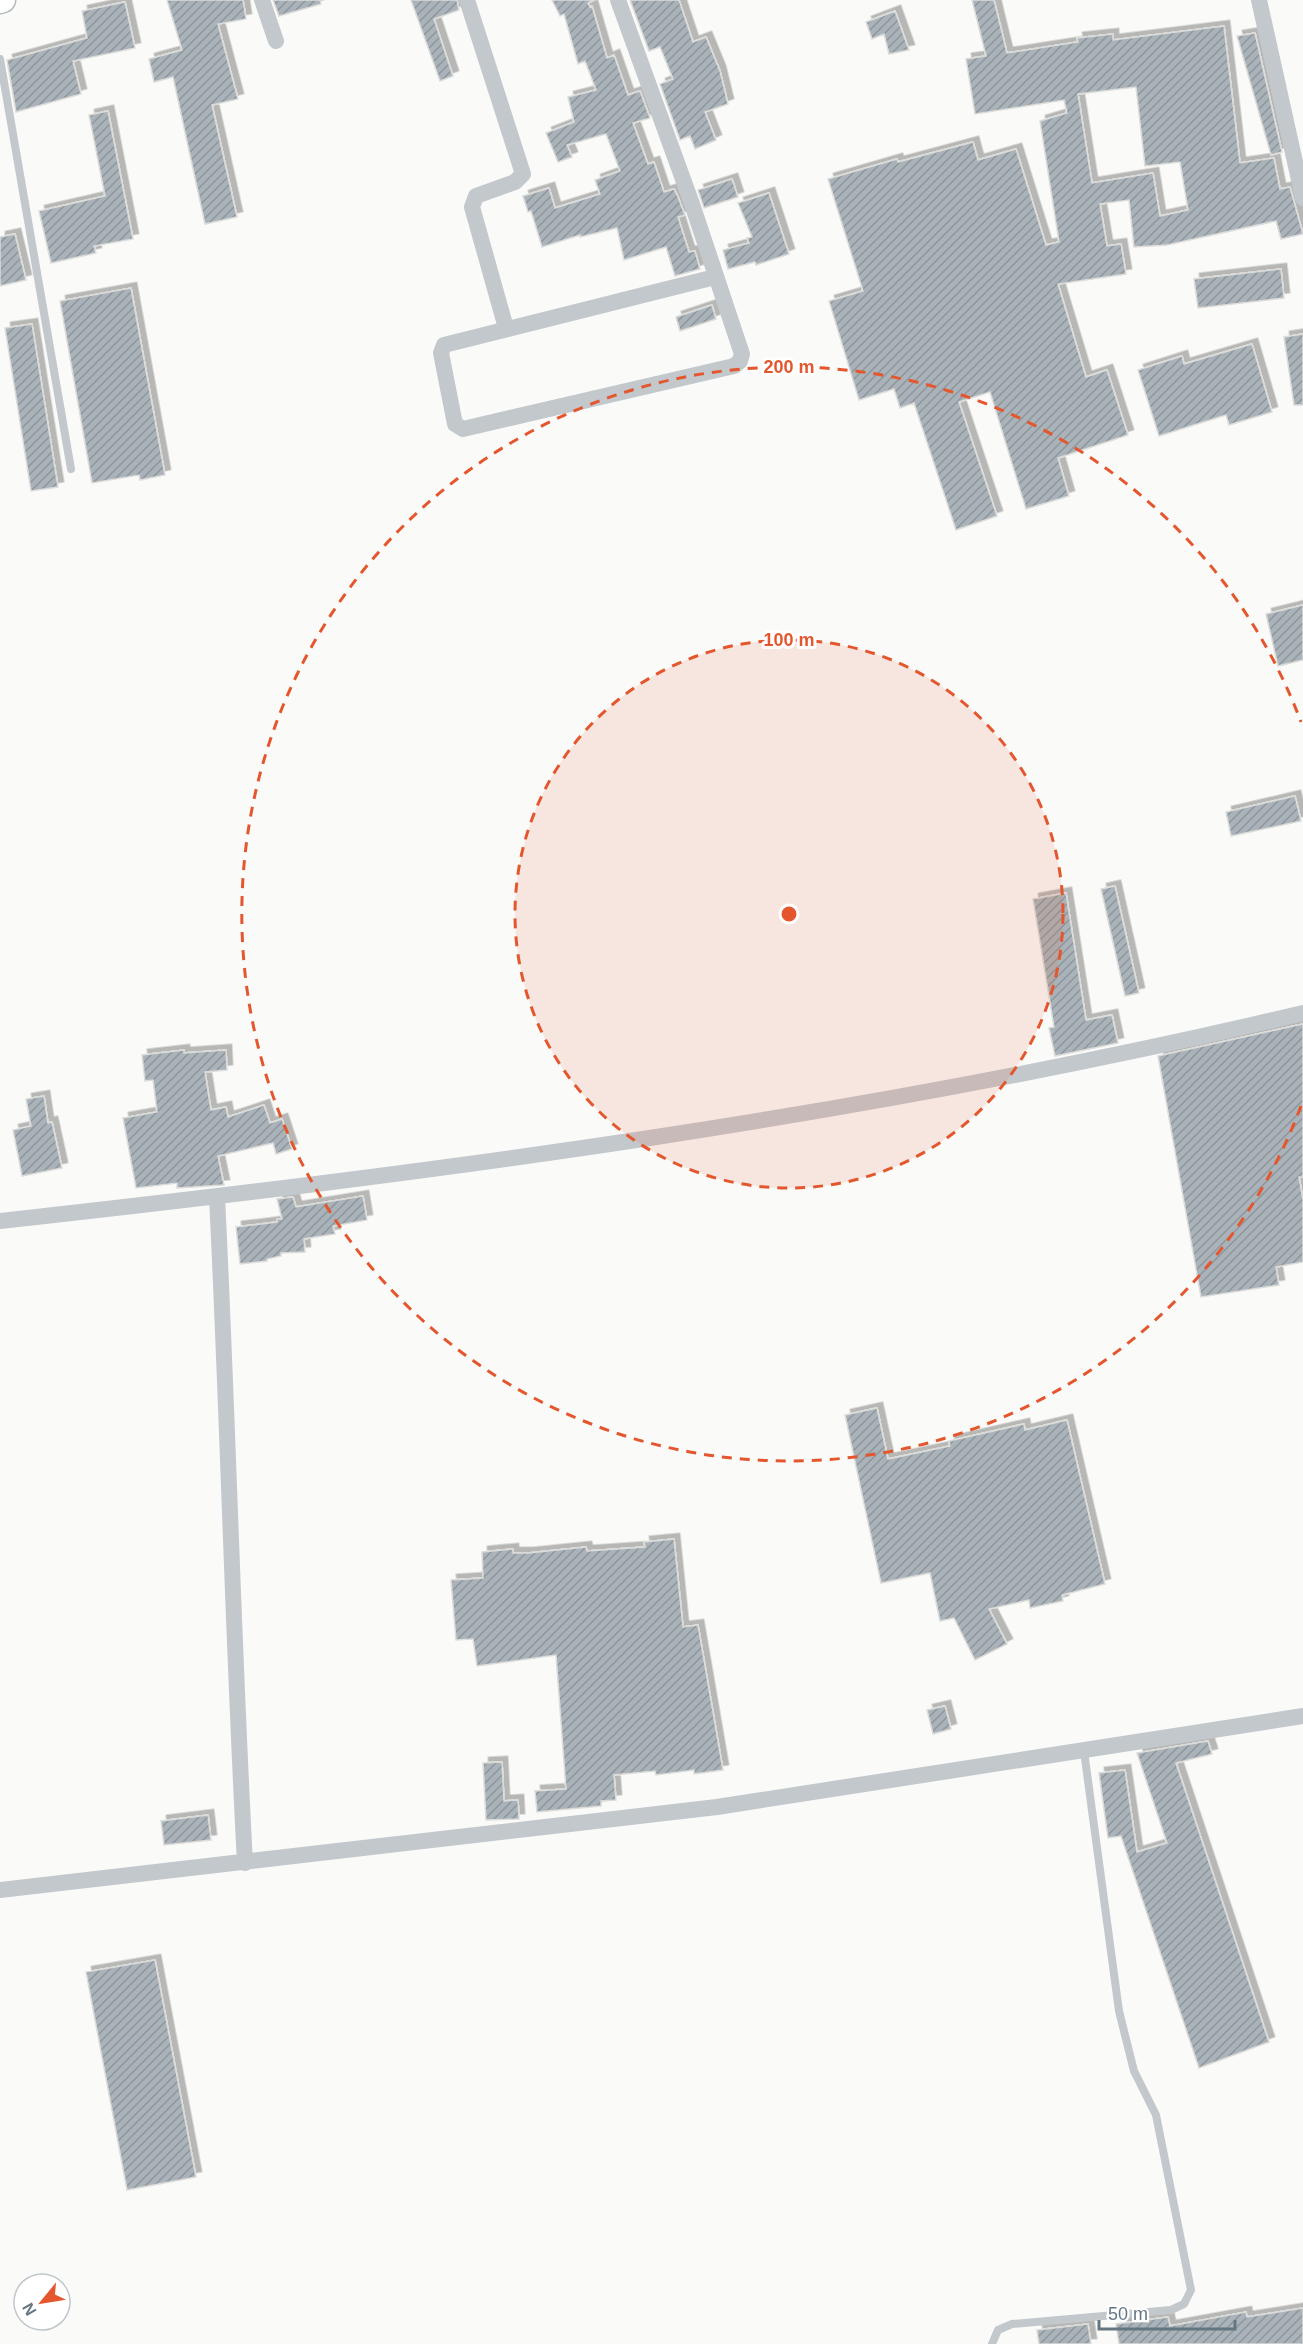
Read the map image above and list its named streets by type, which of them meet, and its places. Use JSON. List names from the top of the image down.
{
  "scale_bar": "50 m",
  "north": "bottom left",
  "rings": ["200 m", "100 m"]
}
